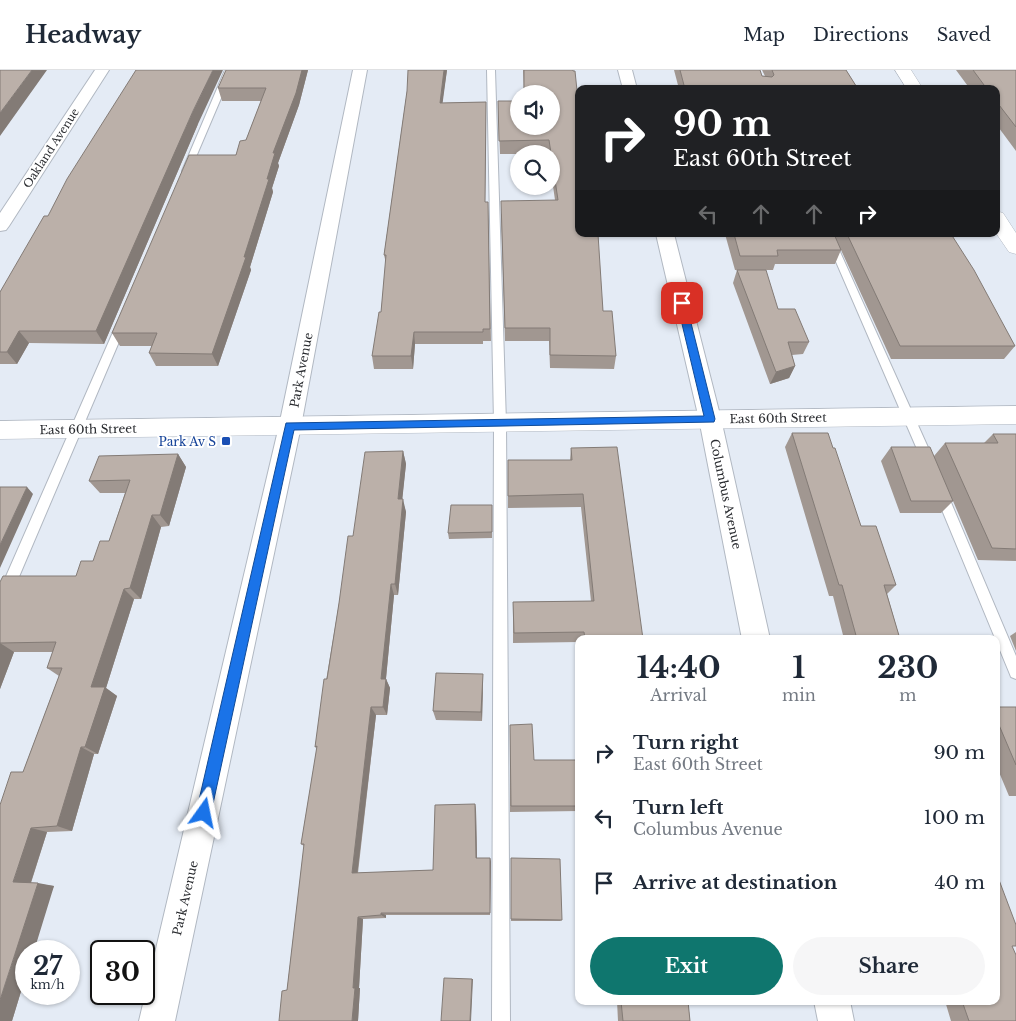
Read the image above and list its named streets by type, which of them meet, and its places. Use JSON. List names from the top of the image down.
{
  "streets": {
    "street": [
      "Oakland Avenue",
      "Park Avenue",
      "East 60th Street",
      "Columbus Avenue"
    ]
  },
  "crossings": [
    ["Park Avenue", "East 60th Street"],
    ["East 60th Street", "Columbus Avenue"]
  ],
  "places": {
    "transit": ["Park Av S"]
  },
  "page": {
    "header": "Headway",
    "nav": ["Map", "Directions", "Saved"],
    "turn": ["90 m", "East 60th Street"],
    "eta": [
      "14:40",
      "Arrival",
      "1",
      "min",
      "230",
      "m"
    ],
    "list": [
      {
        "name": "Turn right",
        "note": "East 60th Street",
        "value": "90 m"
      },
      {
        "name": "Turn left",
        "note": "Columbus Avenue",
        "value": "100 m"
      },
      {
        "name": "Arrive at destination",
        "value": "40 m"
      }
    ],
    "buttons": ["Exit", "Share"],
    "speed": "27 km/h",
    "limit": "30"
  }
}
